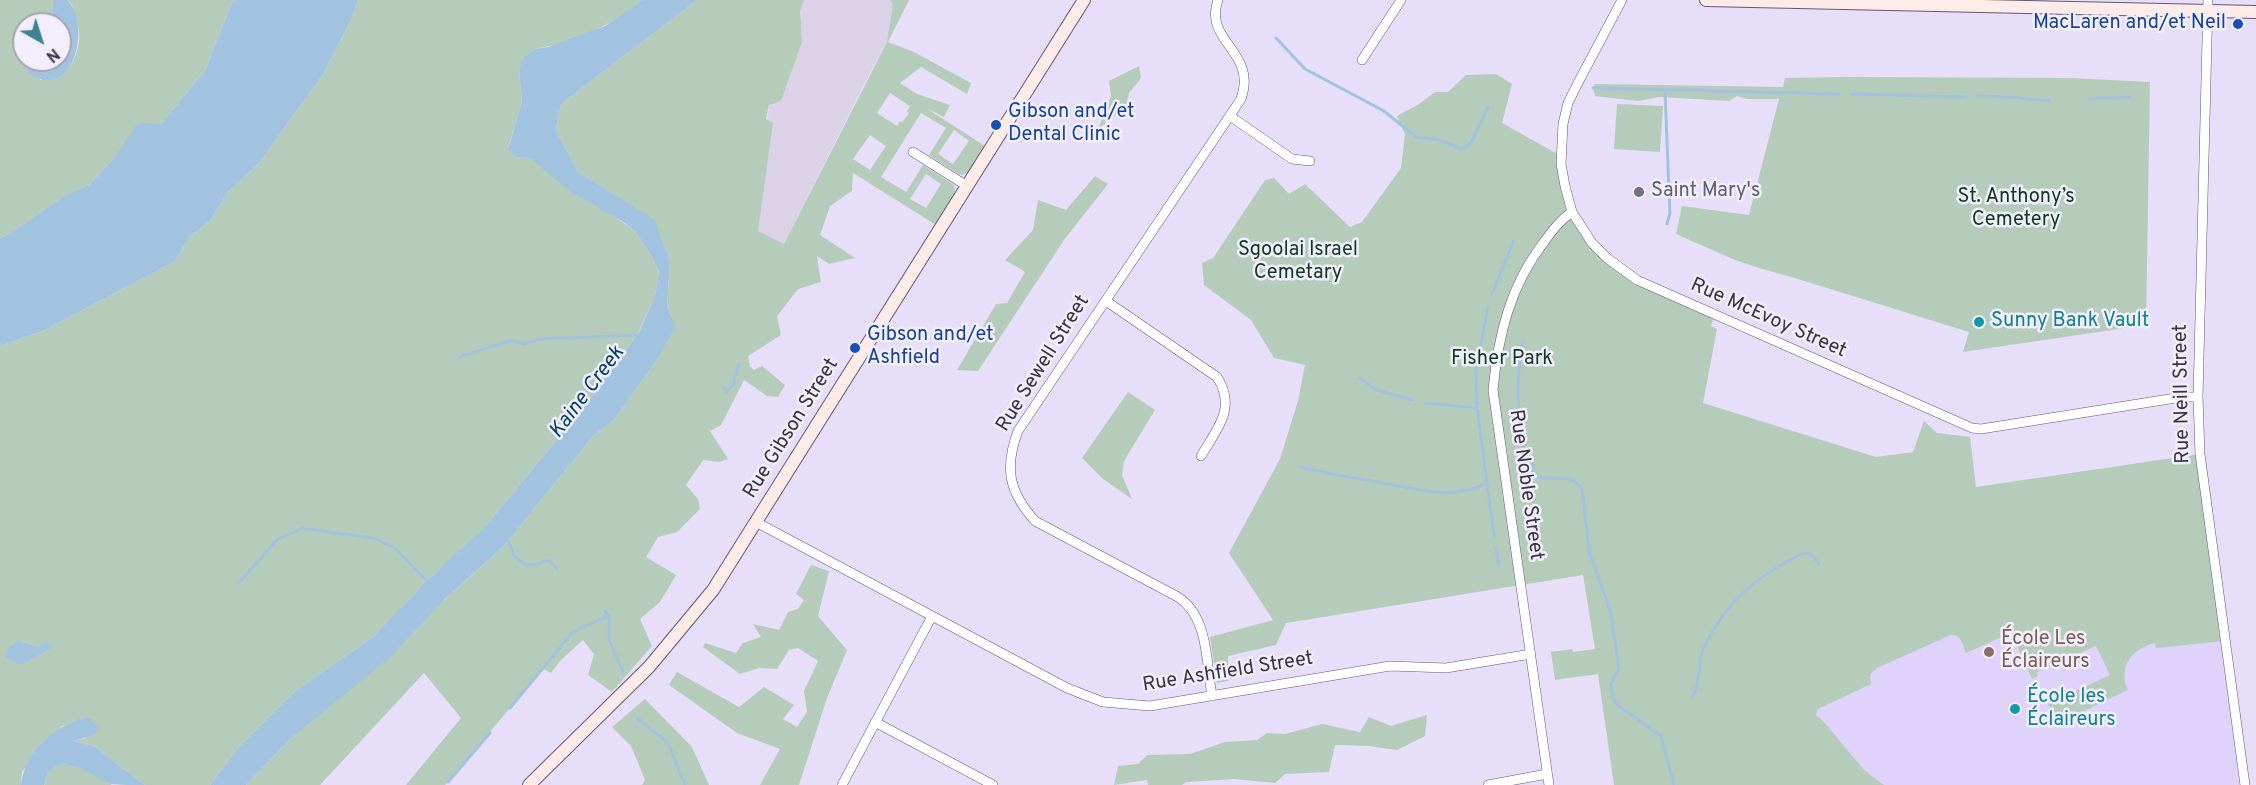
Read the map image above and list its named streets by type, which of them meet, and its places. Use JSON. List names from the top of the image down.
{
  "streets": {
    "main road": ["Rue Gibson Street"],
    "street": [
      "Rue McEvoy Street",
      "Rue Sewell Street",
      "Rue Neill Street",
      "Rue Noble Street",
      "Rue Ashfield Street"
    ]
  },
  "crossings": [
    ["Rue McEvoy Street", "Rue Neill Street"],
    ["Rue McEvoy Street", "Rue Noble Street"],
    ["Rue Sewell Street", "Rue Ashfield Street"],
    ["Rue Gibson Street", "Rue Ashfield Street"],
    ["Rue Noble Street", "Rue Ashfield Street"]
  ],
  "water": ["Kaine Creek"],
  "parks": ["St. Anthony’s Cemetery", "Sgoolai Israel Cemetary", "Fisher Park"],
  "places": [
    "MacLaren and/et Neil",
    "Gibson and/et Dental Clinic",
    "Saint Mary's",
    "Sunny Bank Vault",
    "Gibson and/et Ashfield",
    "École Les Éclaireurs",
    "École les Éclaireurs"
  ],
  "north": "bottom right"
}
